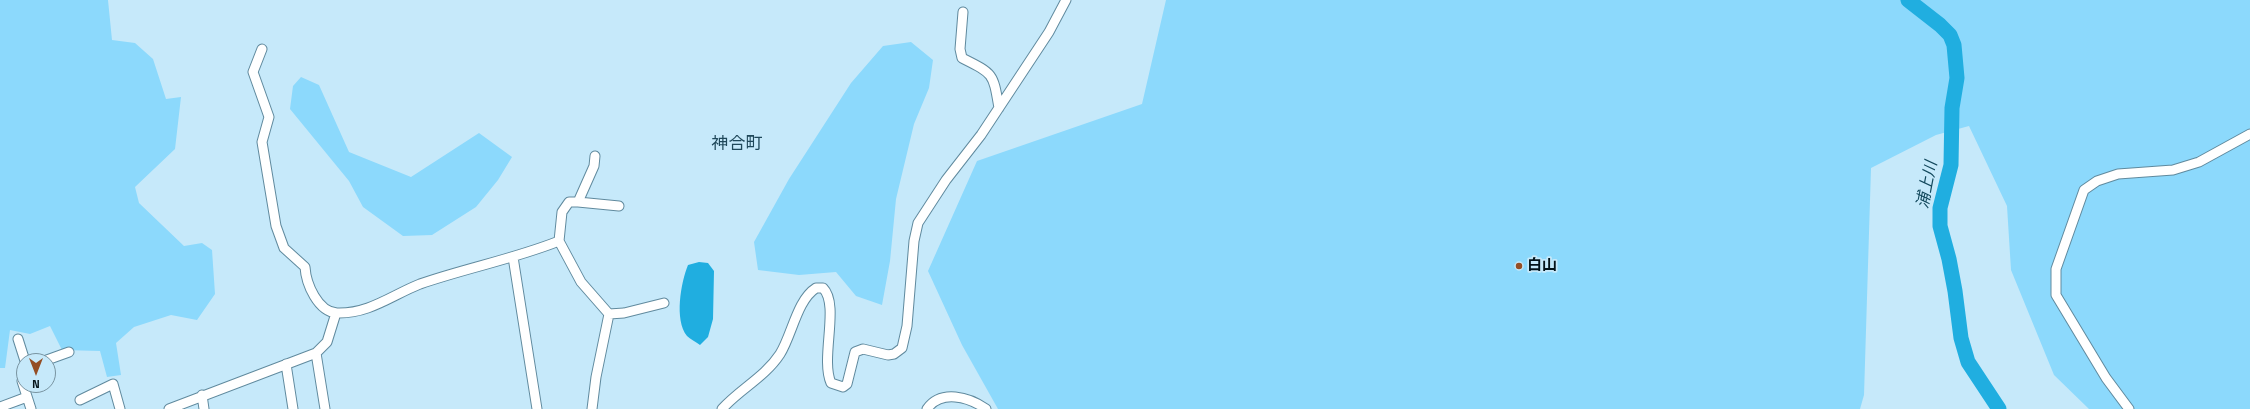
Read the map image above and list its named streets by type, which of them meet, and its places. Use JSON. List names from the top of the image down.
{
  "districts": ["神合町"],
  "water": ["浦上川"],
  "places": ["白山"],
  "north": "bottom"
}
